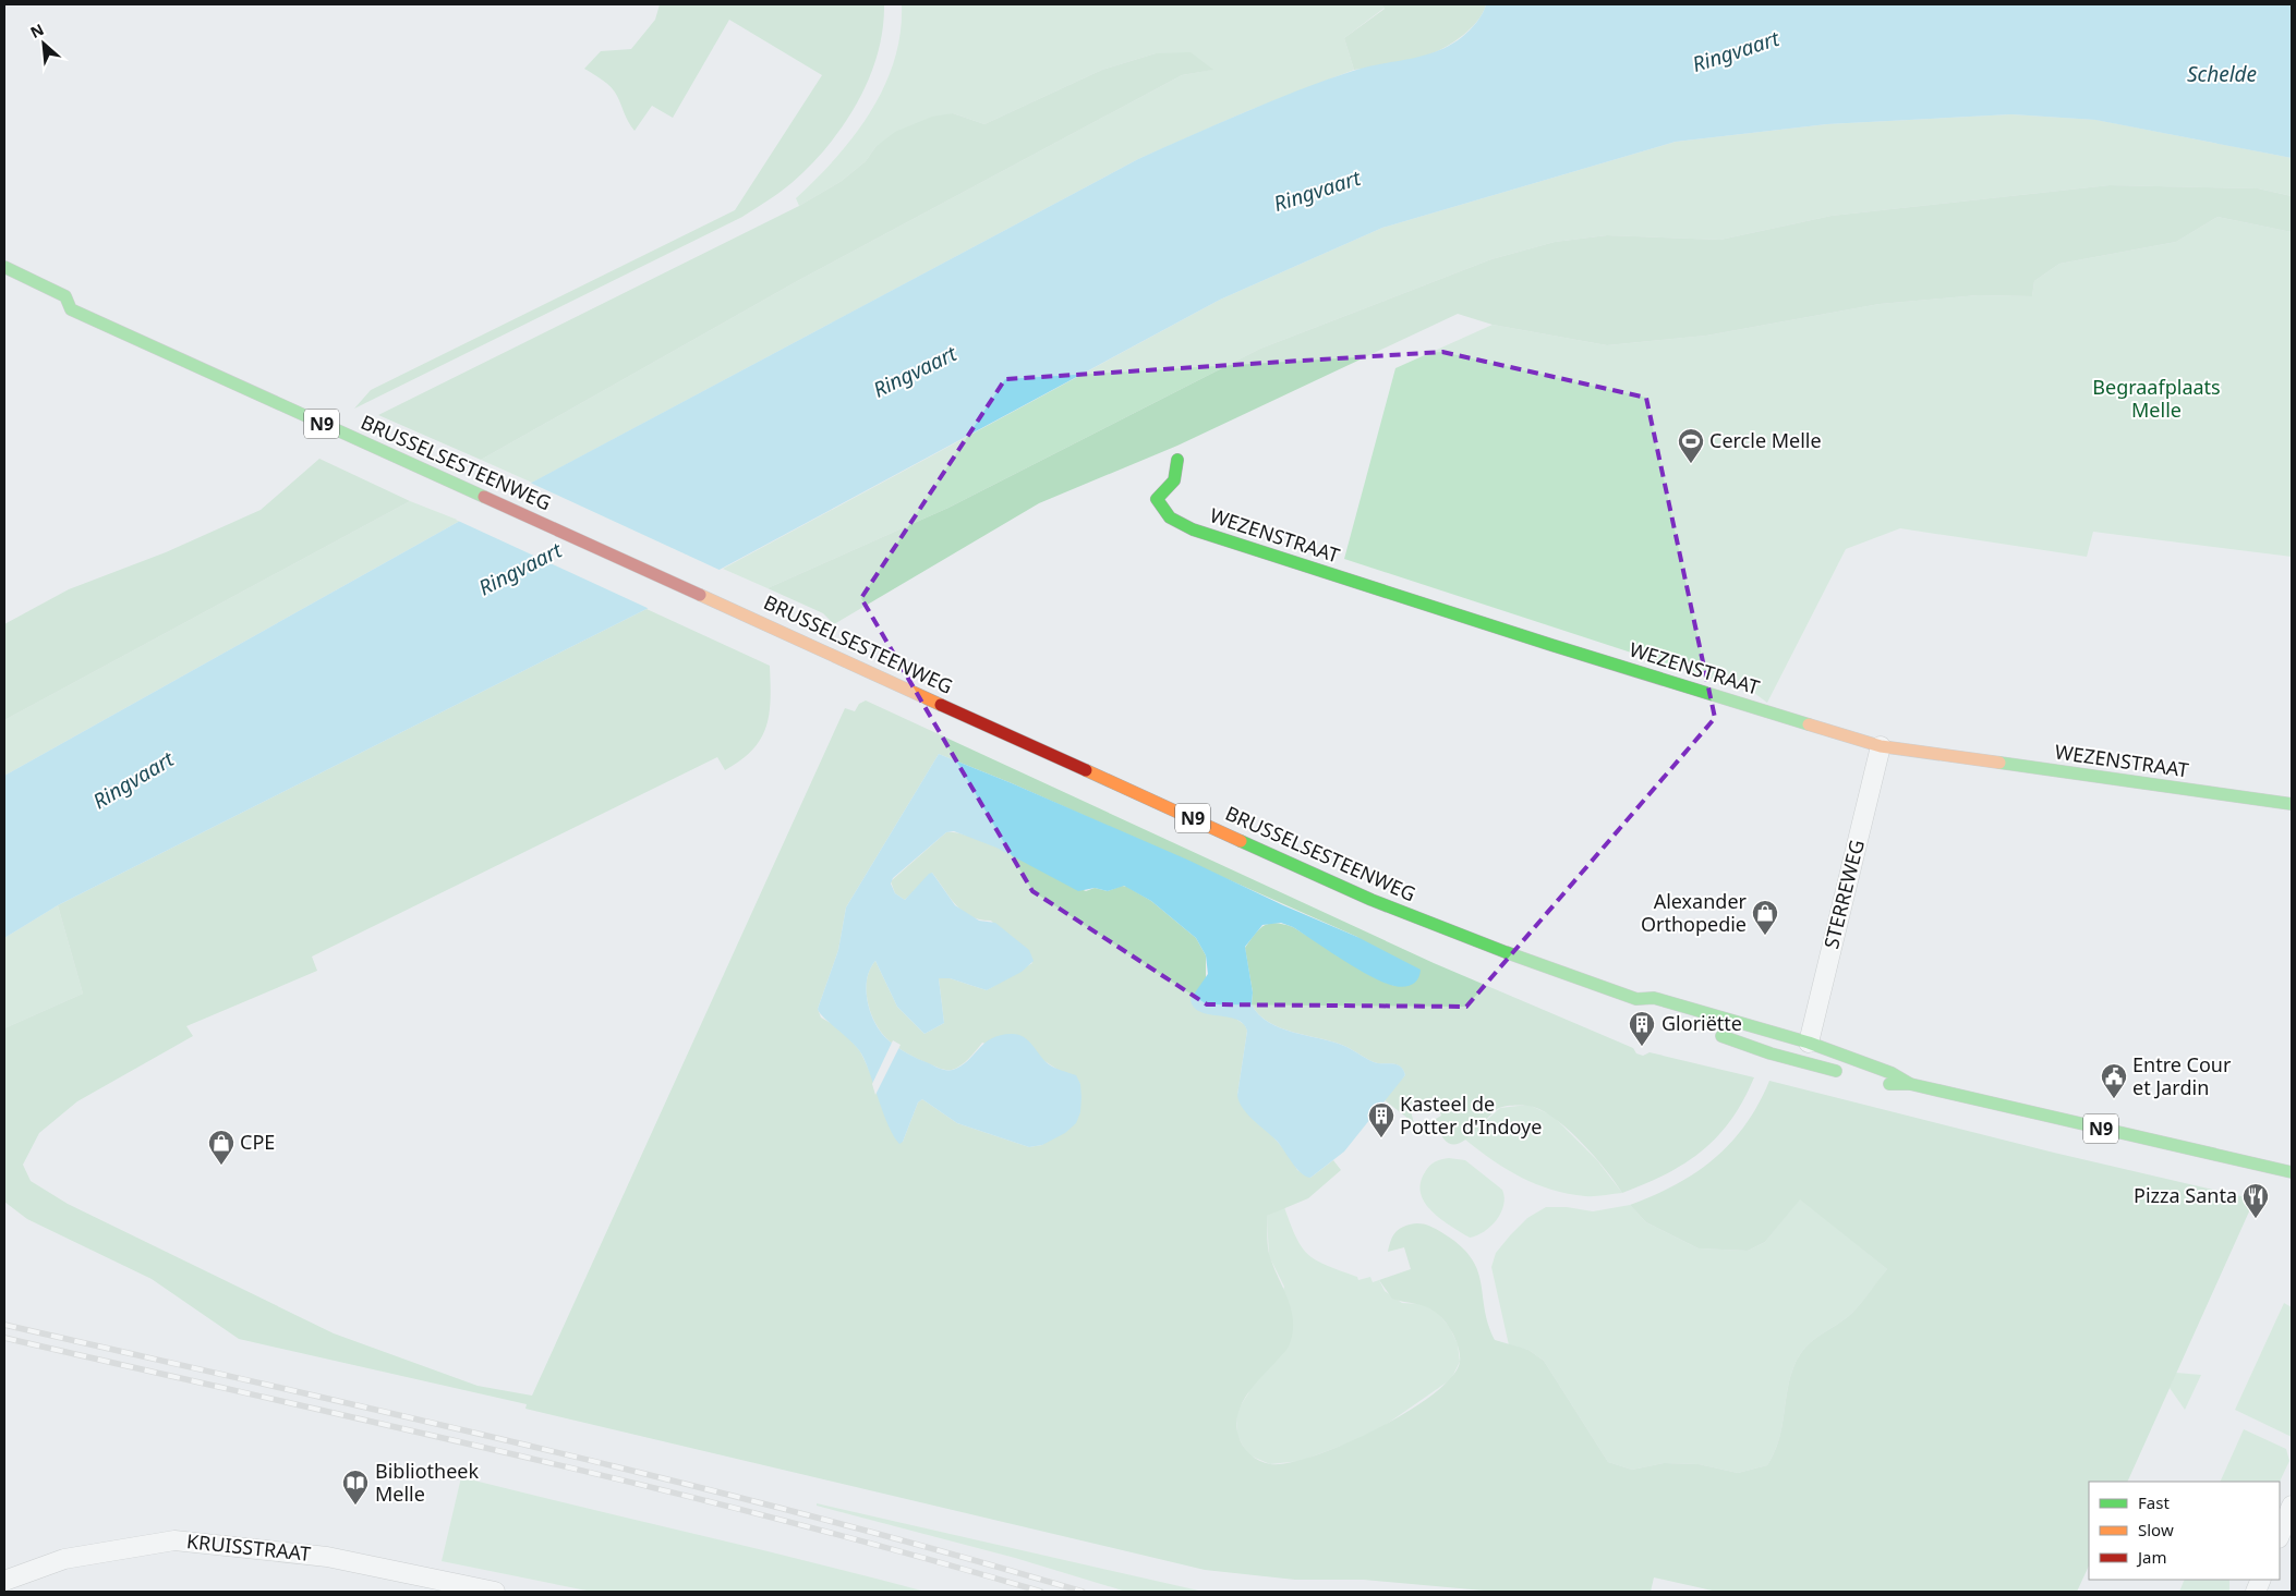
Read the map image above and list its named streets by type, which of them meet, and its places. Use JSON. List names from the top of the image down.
{
  "streets": {
    "main road": ["N9", "BRUSSELSESTEENWEG", "WEZENSTRAAT"],
    "street": ["STERREWEG", "KRUISSTRAAT"]
  },
  "crossings": [
    ["BRUSSELSESTEENWEG", "STERREWEG"],
    ["WEZENSTRAAT", "STERREWEG"]
  ],
  "water": ["Ringvaart", "Schelde"],
  "parks": ["Begraafplaats Melle"],
  "places": {
    "sports": ["Cercle Melle"],
    "shop": ["Alexander Orthopedie", "CPE"],
    "building": ["Gloriëtte", "Kasteel de Potter d'Indoye"],
    "public building": ["Entre Cour et Jardin"],
    "restaurant": ["Pizza Santa"],
    "library": ["Bibliotheek Melle"]
  },
  "legend": ["Fast", "Slow", "Jam"],
  "north": "top left"
}
